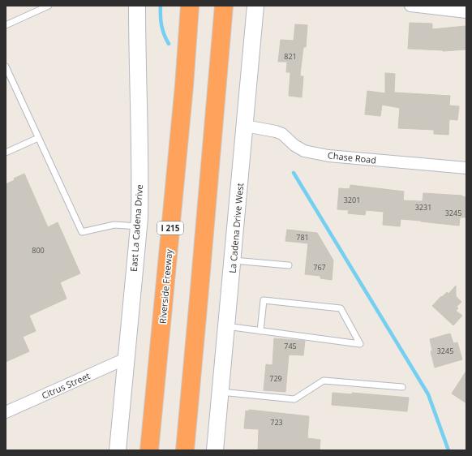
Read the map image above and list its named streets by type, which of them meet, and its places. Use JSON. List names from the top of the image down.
{
  "streets": {
    "highway": ["I 215", "Riverside Freeway"],
    "main road": ["East La Cadena Drive", "La Cadena Drive West"],
    "street": ["Chase Road", "Citrus Street"]
  },
  "crossings": [
    ["Chase Road", "La Cadena Drive West"],
    ["East La Cadena Drive", "Citrus Street"]
  ],
  "house_numbers": [
    "821",
    "3201",
    "3231",
    "3245",
    "781",
    "800",
    "767",
    "745",
    "3245",
    "729",
    "723"
  ]
}
